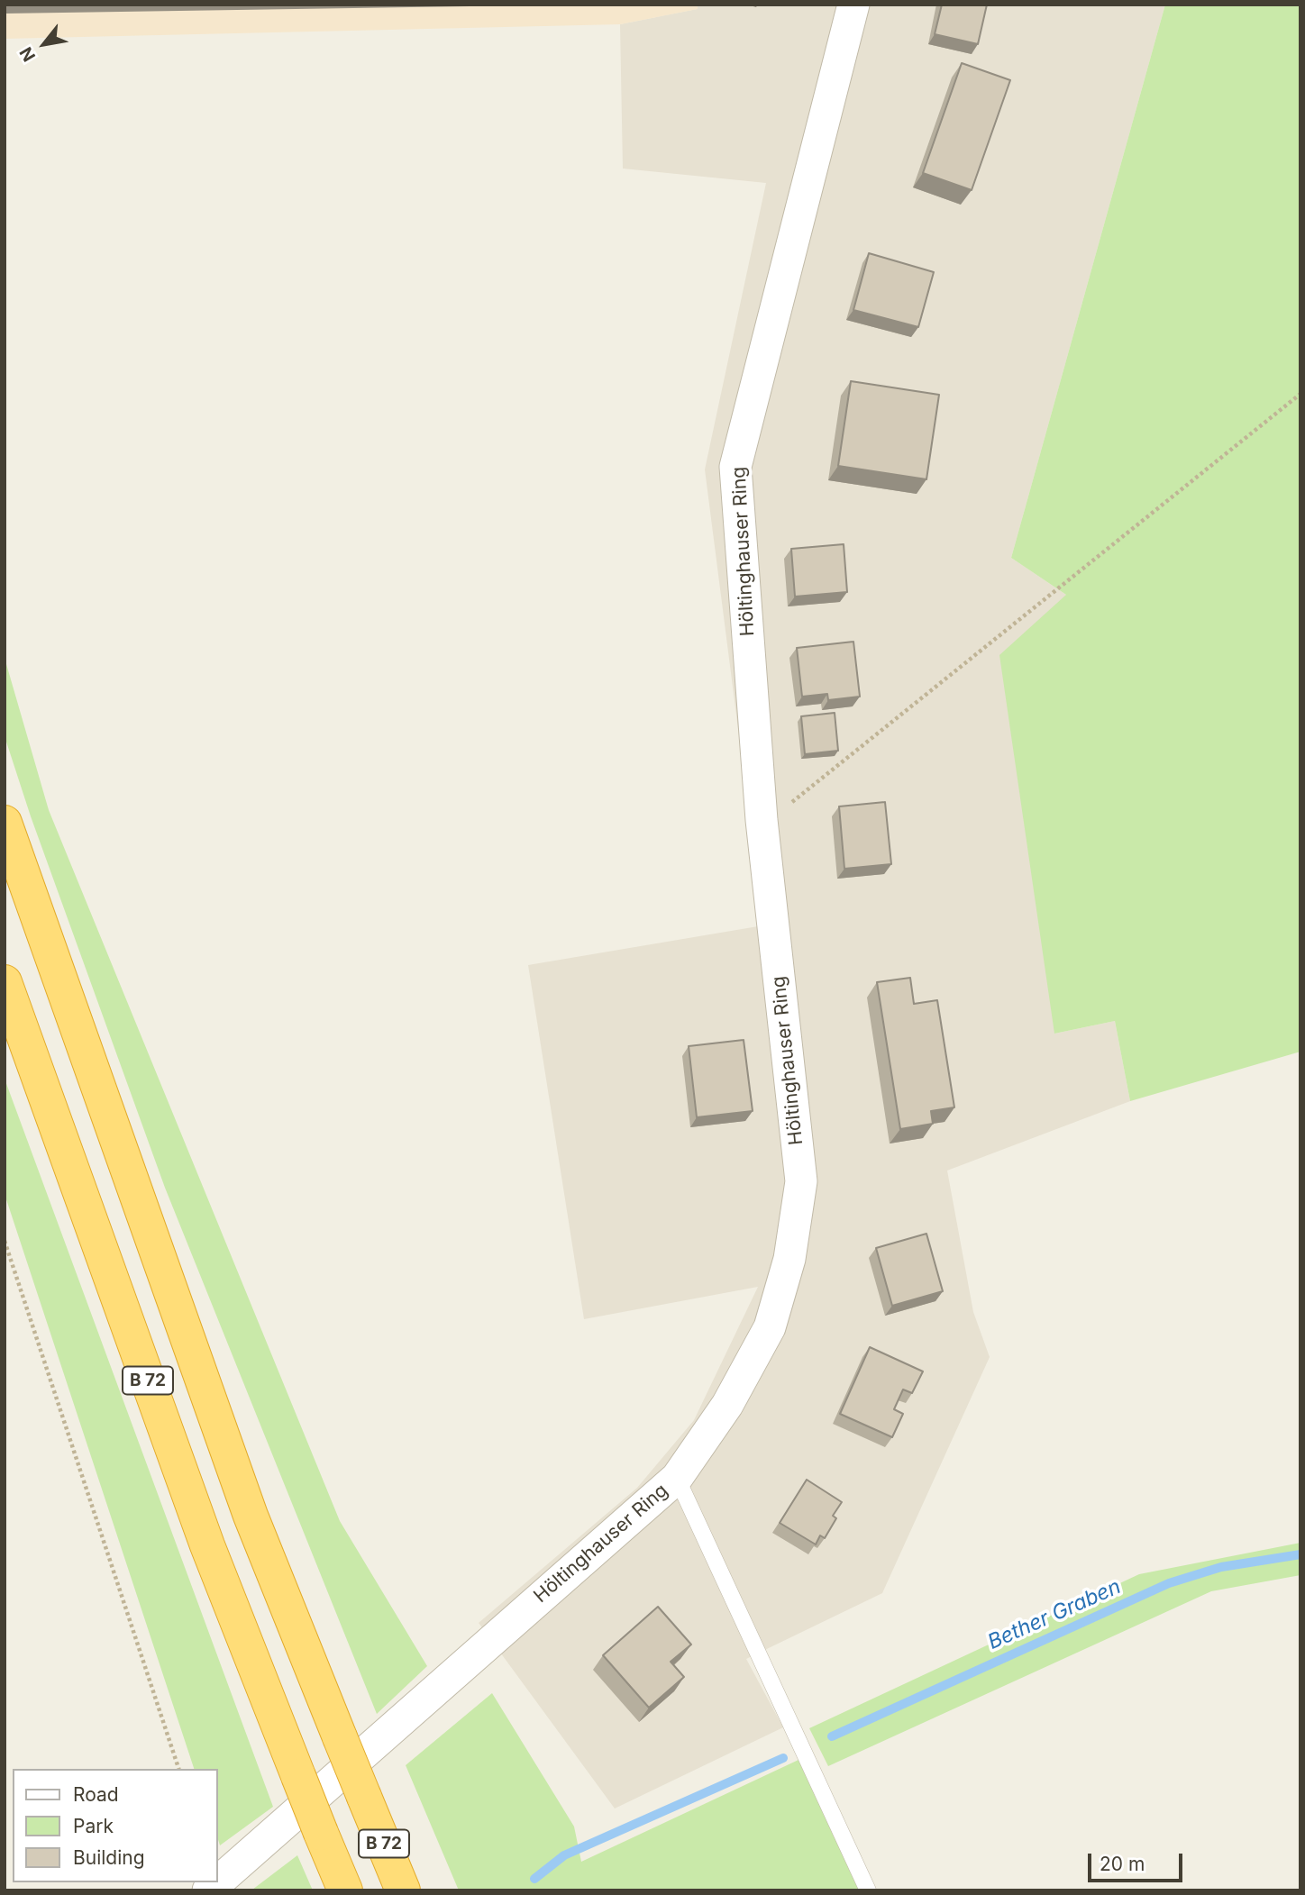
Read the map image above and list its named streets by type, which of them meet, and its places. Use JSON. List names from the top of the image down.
{
  "streets": {
    "highway": ["B 72"],
    "street": ["Höltinghauser Ring"]
  },
  "water": ["Bether Graben"],
  "legend": ["Road", "Park", "Building"],
  "scale_bar": "20 m",
  "north": "bottom left"
}
